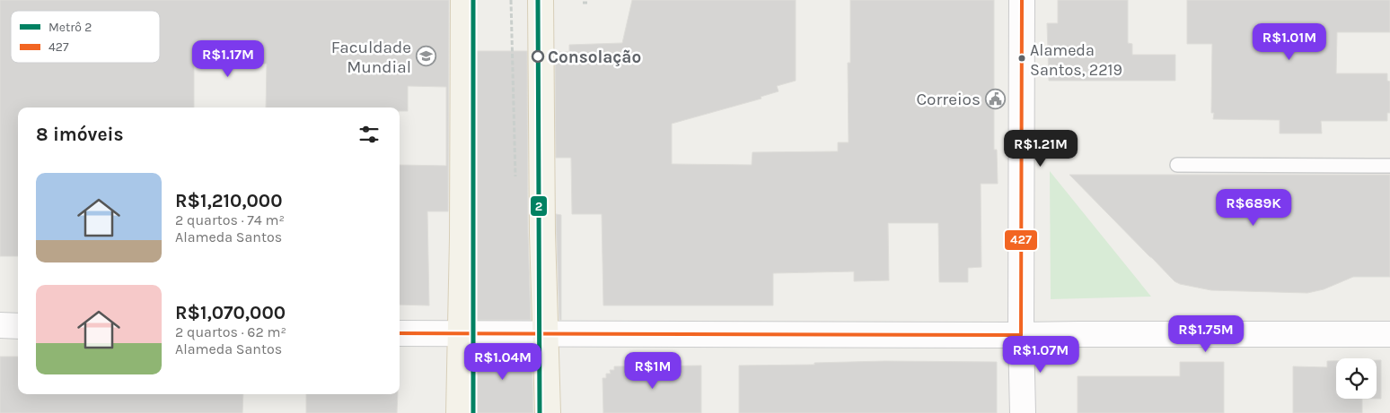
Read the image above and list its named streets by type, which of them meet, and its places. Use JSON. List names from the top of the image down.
{
  "places": {
    "school or university": ["Faculdade Mundial"],
    "other": ["Consolação", "Alameda Santos, 2219"],
    "public building": ["Correios"]
  },
  "lines": ["metro line 2", "transit line 427"],
  "legend": ["Metrô 2", "427"],
  "page": {
    "price": [
      "R$1.01M",
      "R$1.17M",
      "R$1.21M",
      "R$689K",
      "R$1.75M",
      "R$1.07M",
      "R$1.04M",
      "R$1M"
    ],
    "heading": "8 imóveis",
    "list": [
      {
        "name": "R$1,210,000",
        "note": "2 quartos · 74 m² · Alameda Santos"
      },
      {
        "name": "R$1,070,000",
        "note": "2 quartos · 62 m² · Alameda Santos"
      }
    ]
  }
}
